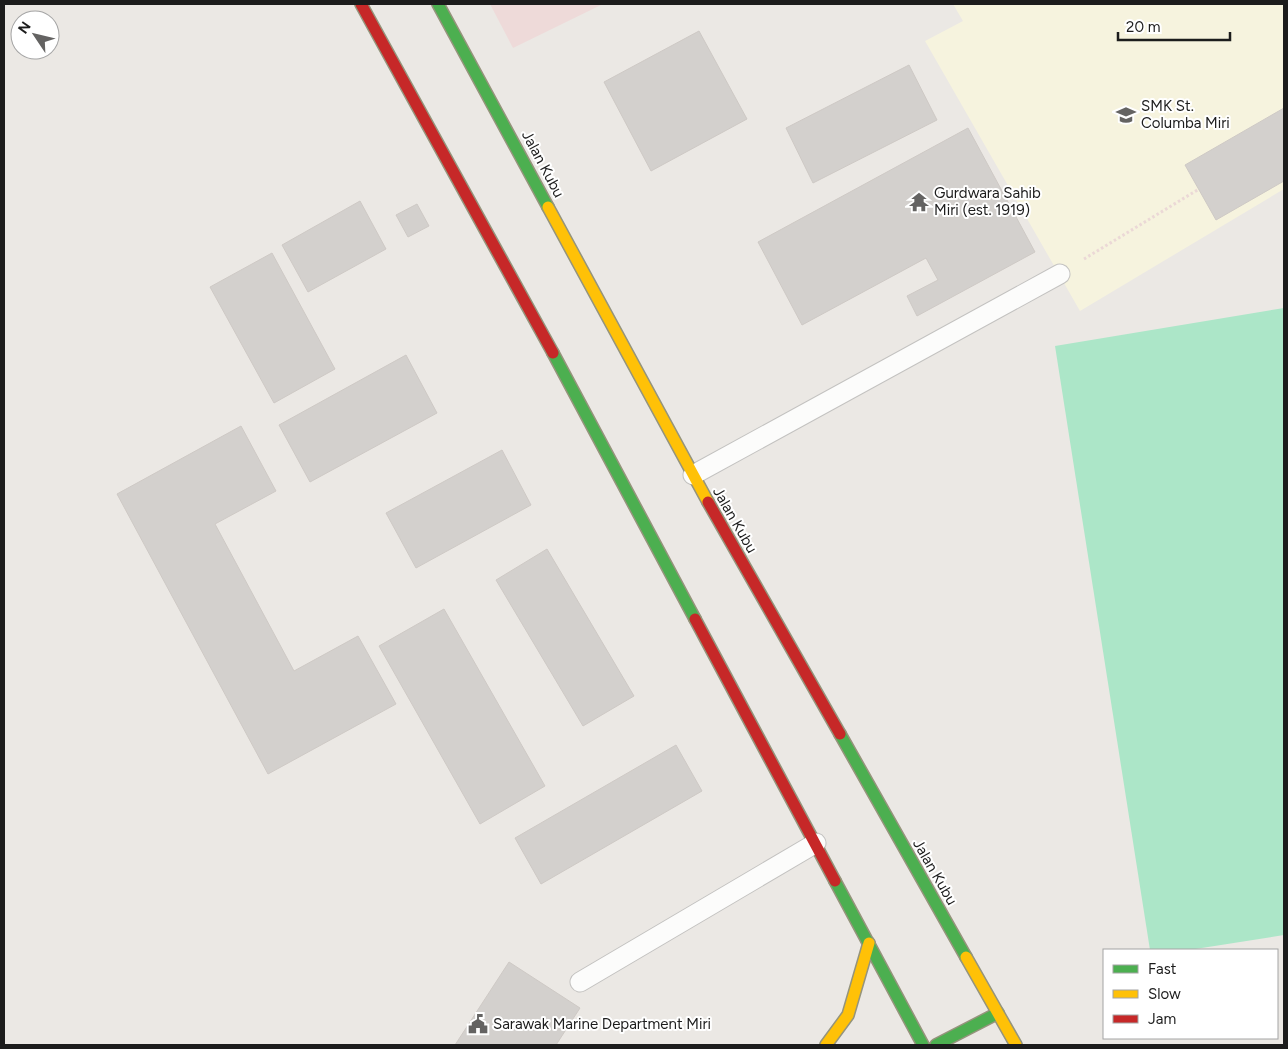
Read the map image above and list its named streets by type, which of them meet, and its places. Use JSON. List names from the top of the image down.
{
  "streets": {
    "main road": ["Jalan Kubu"]
  },
  "places": {
    "school or university": ["SMK St. Columba Miri"],
    "temple": ["Gurdwara Sahib Miri (est. 1919)"],
    "public building": ["Sarawak Marine Department Miri"]
  },
  "legend": ["Fast", "Slow", "Jam"],
  "scale_bar": "20 m",
  "north": "top left"
}
